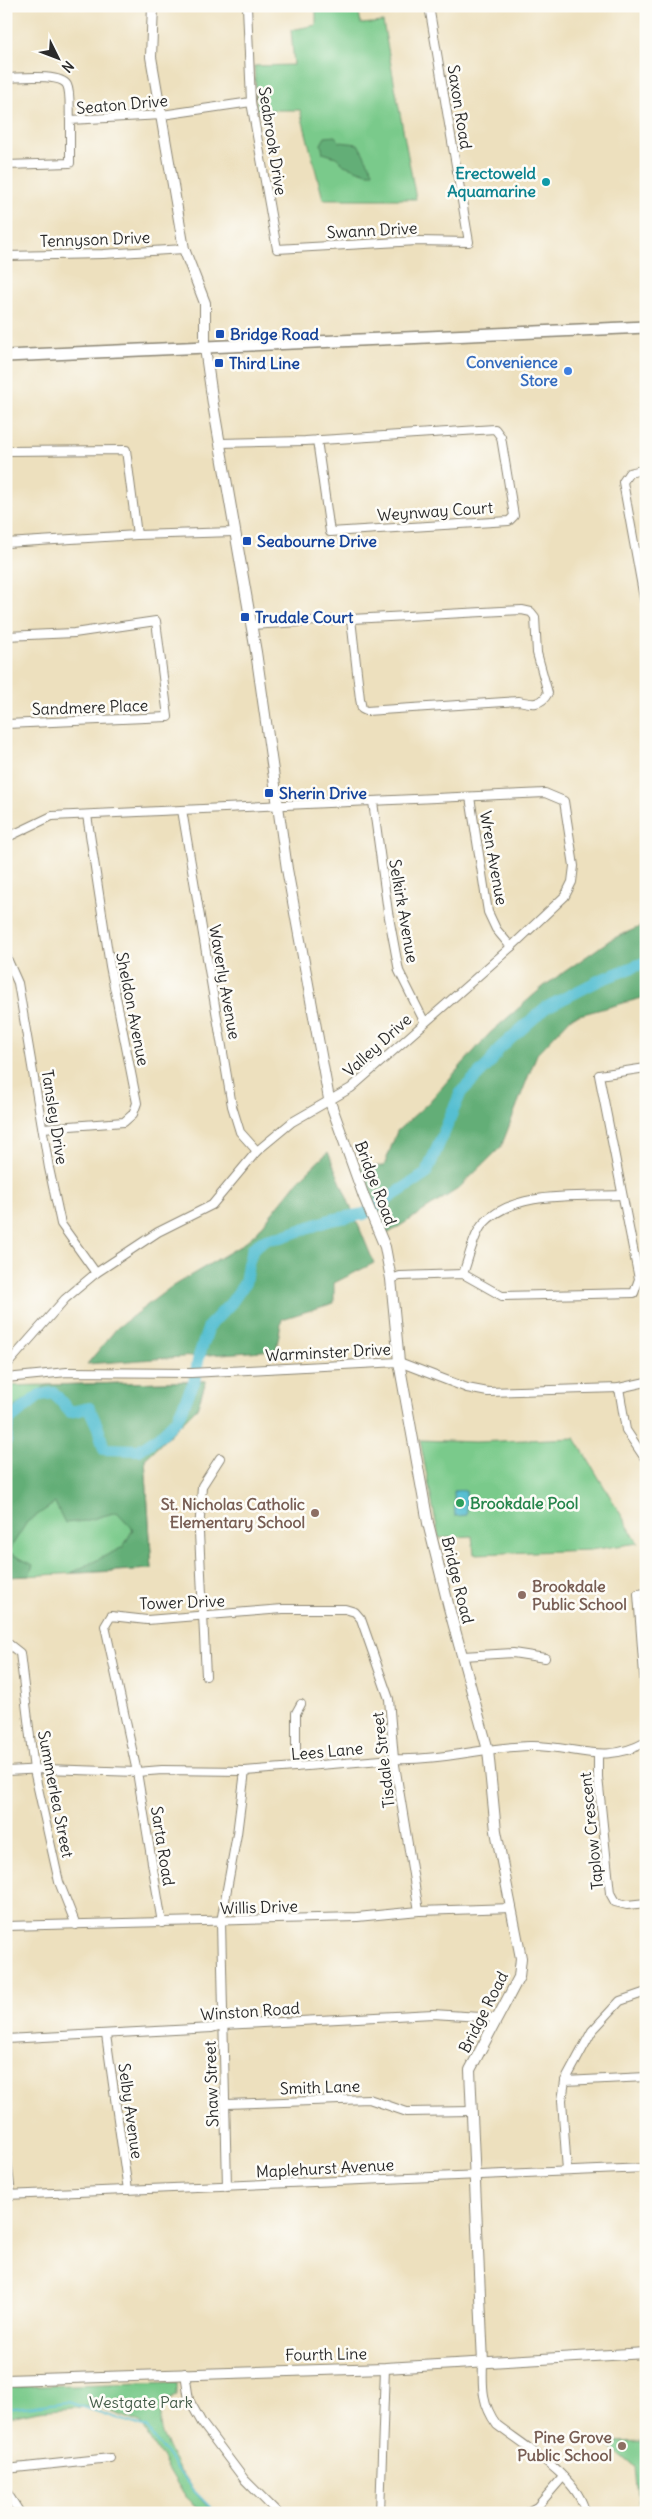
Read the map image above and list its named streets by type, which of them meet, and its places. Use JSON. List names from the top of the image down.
{
  "streets": {
    "street": [
      "Seaton Drive",
      "Saxon Road",
      "Seabrook Drive",
      "Swann Drive",
      "Tennyson Drive",
      "Weynway Court",
      "Sandmere Place",
      "Wren Avenue",
      "Selkirk Avenue",
      "Waverly Avenue",
      "Sheldon Avenue",
      "Valley Drive",
      "Tansley Drive",
      "Bridge Road",
      "Warminster Drive",
      "Tower Drive",
      "Lees Lane",
      "Tisdale Street",
      "Summerlea Street",
      "Taplow Crescent",
      "Sarta Road",
      "Willis Drive",
      "Winston Road",
      "Shaw Street",
      "Smith Lane",
      "Selby Avenue",
      "Maplehurst Avenue",
      "Fourth Line"
    ]
  },
  "crossings": [
    ["Seaton Drive", "Seabrook Drive"],
    ["Seaton Drive", "Bridge Road"],
    ["Saxon Road", "Swann Drive"],
    ["Seabrook Drive", "Swann Drive"],
    ["Tennyson Drive", "Bridge Road"],
    ["Weynway Court", "Bridge Road"],
    ["Wren Avenue", "Valley Drive"],
    ["Selkirk Avenue", "Valley Drive"],
    ["Waverly Avenue", "Valley Drive"],
    ["Sheldon Avenue", "Tansley Drive"],
    ["Valley Drive", "Tansley Drive"],
    ["Valley Drive", "Bridge Road"],
    ["Bridge Road", "Warminster Drive"],
    ["Bridge Road", "Lees Lane"],
    ["Bridge Road", "Willis Drive"],
    ["Bridge Road", "Winston Road"],
    ["Bridge Road", "Smith Lane"],
    ["Bridge Road", "Maplehurst Avenue"],
    ["Bridge Road", "Fourth Line"],
    ["Tower Drive", "Lees Lane"],
    ["Tower Drive", "Tisdale Street"],
    ["Tower Drive", "Sarta Road"],
    ["Lees Lane", "Tisdale Street"],
    ["Lees Lane", "Summerlea Street"],
    ["Lees Lane", "Taplow Crescent"],
    ["Lees Lane", "Sarta Road"],
    ["Lees Lane", "Shaw Street"],
    ["Tisdale Street", "Willis Drive"],
    ["Summerlea Street", "Willis Drive"],
    ["Sarta Road", "Willis Drive"],
    ["Willis Drive", "Shaw Street"],
    ["Winston Road", "Shaw Street"],
    ["Winston Road", "Selby Avenue"],
    ["Shaw Street", "Smith Lane"],
    ["Shaw Street", "Maplehurst Avenue"],
    ["Selby Avenue", "Maplehurst Avenue"]
  ],
  "parks": ["Westgate Park"],
  "places": {
    "other": [
      "Erectoweld Aquamarine",
      "Convenience Store",
      "Brookdale Pool",
      "St. Nicholas Catholic Elementary School",
      "Brookdale Public School",
      "Pine Grove Public School"
    ],
    "transit": [
      "Bridge Road",
      "Third Line",
      "Seabourne Drive",
      "Trudale Court",
      "Sherin Drive"
    ]
  },
  "north": "bottom right"
}
